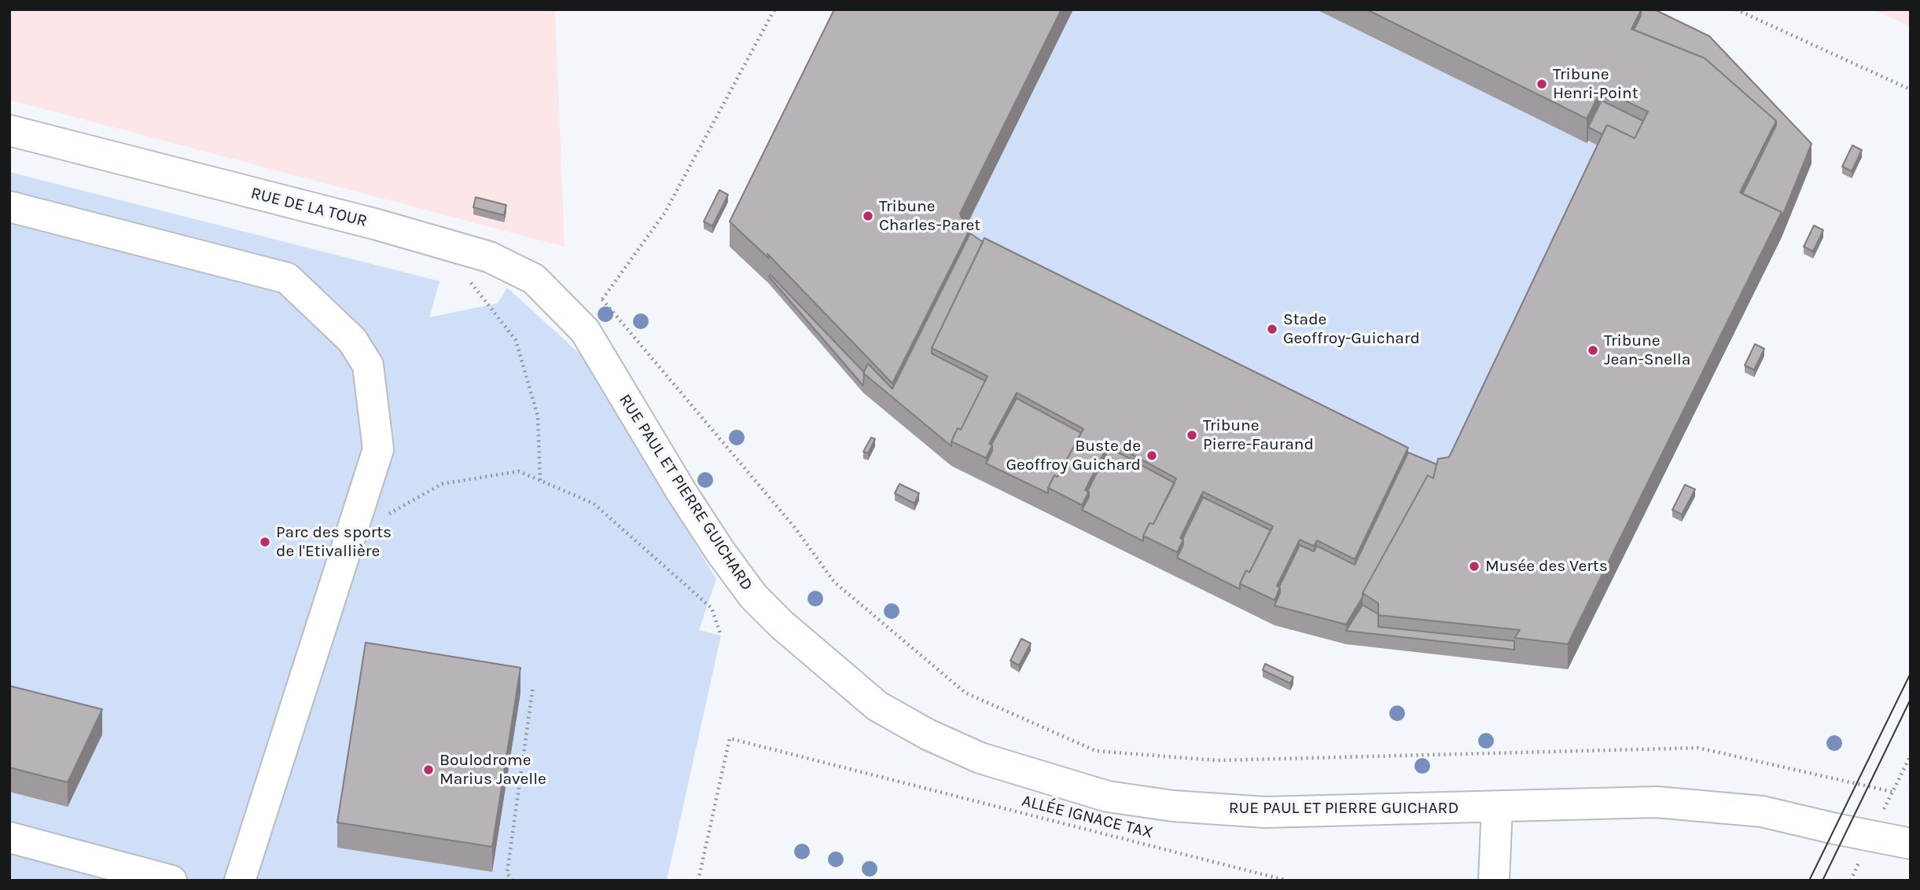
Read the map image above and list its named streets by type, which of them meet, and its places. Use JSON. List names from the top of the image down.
{
  "streets": {
    "street": ["RUE DE LA TOUR", "RUE PAUL ET PIERRE GUICHARD"],
    "path": ["ALLÉE IGNACE TAX"]
  },
  "crossings": [
    ["RUE DE LA TOUR", "RUE PAUL ET PIERRE GUICHARD"]
  ],
  "places": [
    "Tribune Henri-Point",
    "Tribune Charles-Paret",
    "Stade Geoffroy-Guichard",
    "Tribune Jean-Snella",
    "Tribune Pierre-Faurand",
    "Buste de Geoffroy Guichard",
    "Parc des sports de l'Etivallière",
    "Musée des Verts",
    "Boulodrome Marius Javelle"
  ]
}
